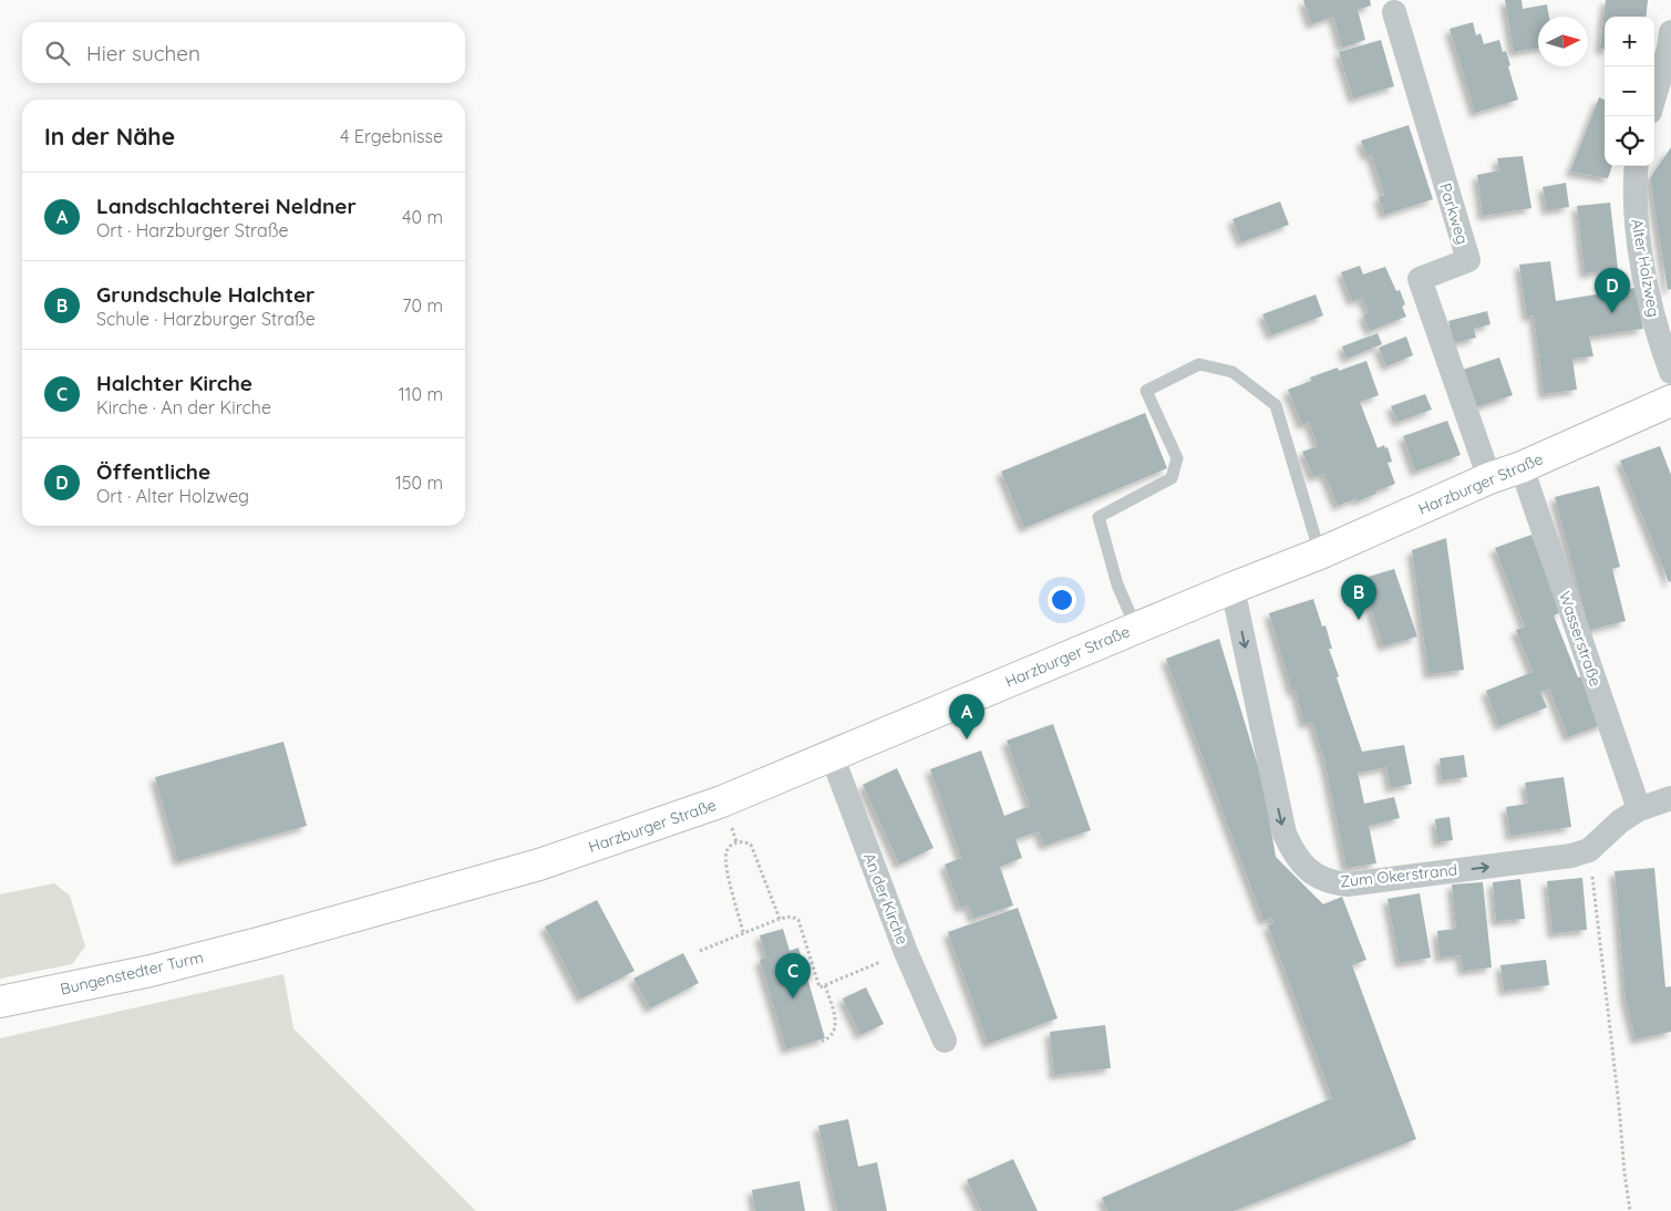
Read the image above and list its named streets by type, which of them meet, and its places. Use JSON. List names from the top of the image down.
{
  "streets": {
    "main road": ["Harzburger Straße", "Bungenstedter Turm"],
    "street": [
      "Parkweg",
      "Alter Holzweg",
      "Wasserstraße",
      "Zum Okerstrand",
      "An der Kirche"
    ]
  },
  "crossings": [
    ["Parkweg", "Harzburger Straße"],
    ["Harzburger Straße", "Wasserstraße"],
    ["Harzburger Straße", "Zum Okerstrand"],
    ["Harzburger Straße", "An der Kirche"],
    ["Harzburger Straße", "Bungenstedter Turm"],
    ["Wasserstraße", "Zum Okerstrand"]
  ],
  "north": "right",
  "page": {
    "map_buttons": ["+", "−"],
    "search": "Hier suchen",
    "heading": ["In der Nähe", "4 Ergebnisse"],
    "list": [
      {
        "mark": "A",
        "name": "Landschlachterei Neldner",
        "note": "Ort · Harzburger Straße",
        "value": "40 m"
      },
      {
        "mark": "B",
        "name": "Grundschule Halchter",
        "note": "Schule · Harzburger Straße",
        "value": "70 m"
      },
      {
        "mark": "C",
        "name": "Halchter Kirche",
        "note": "Kirche · An der Kirche",
        "value": "110 m"
      },
      {
        "mark": "D",
        "name": "Öffentliche",
        "note": "Ort · Alter Holzweg",
        "value": "150 m"
      }
    ],
    "pins": [
      "D",
      "B",
      "A",
      "C"
    ]
  }
}
